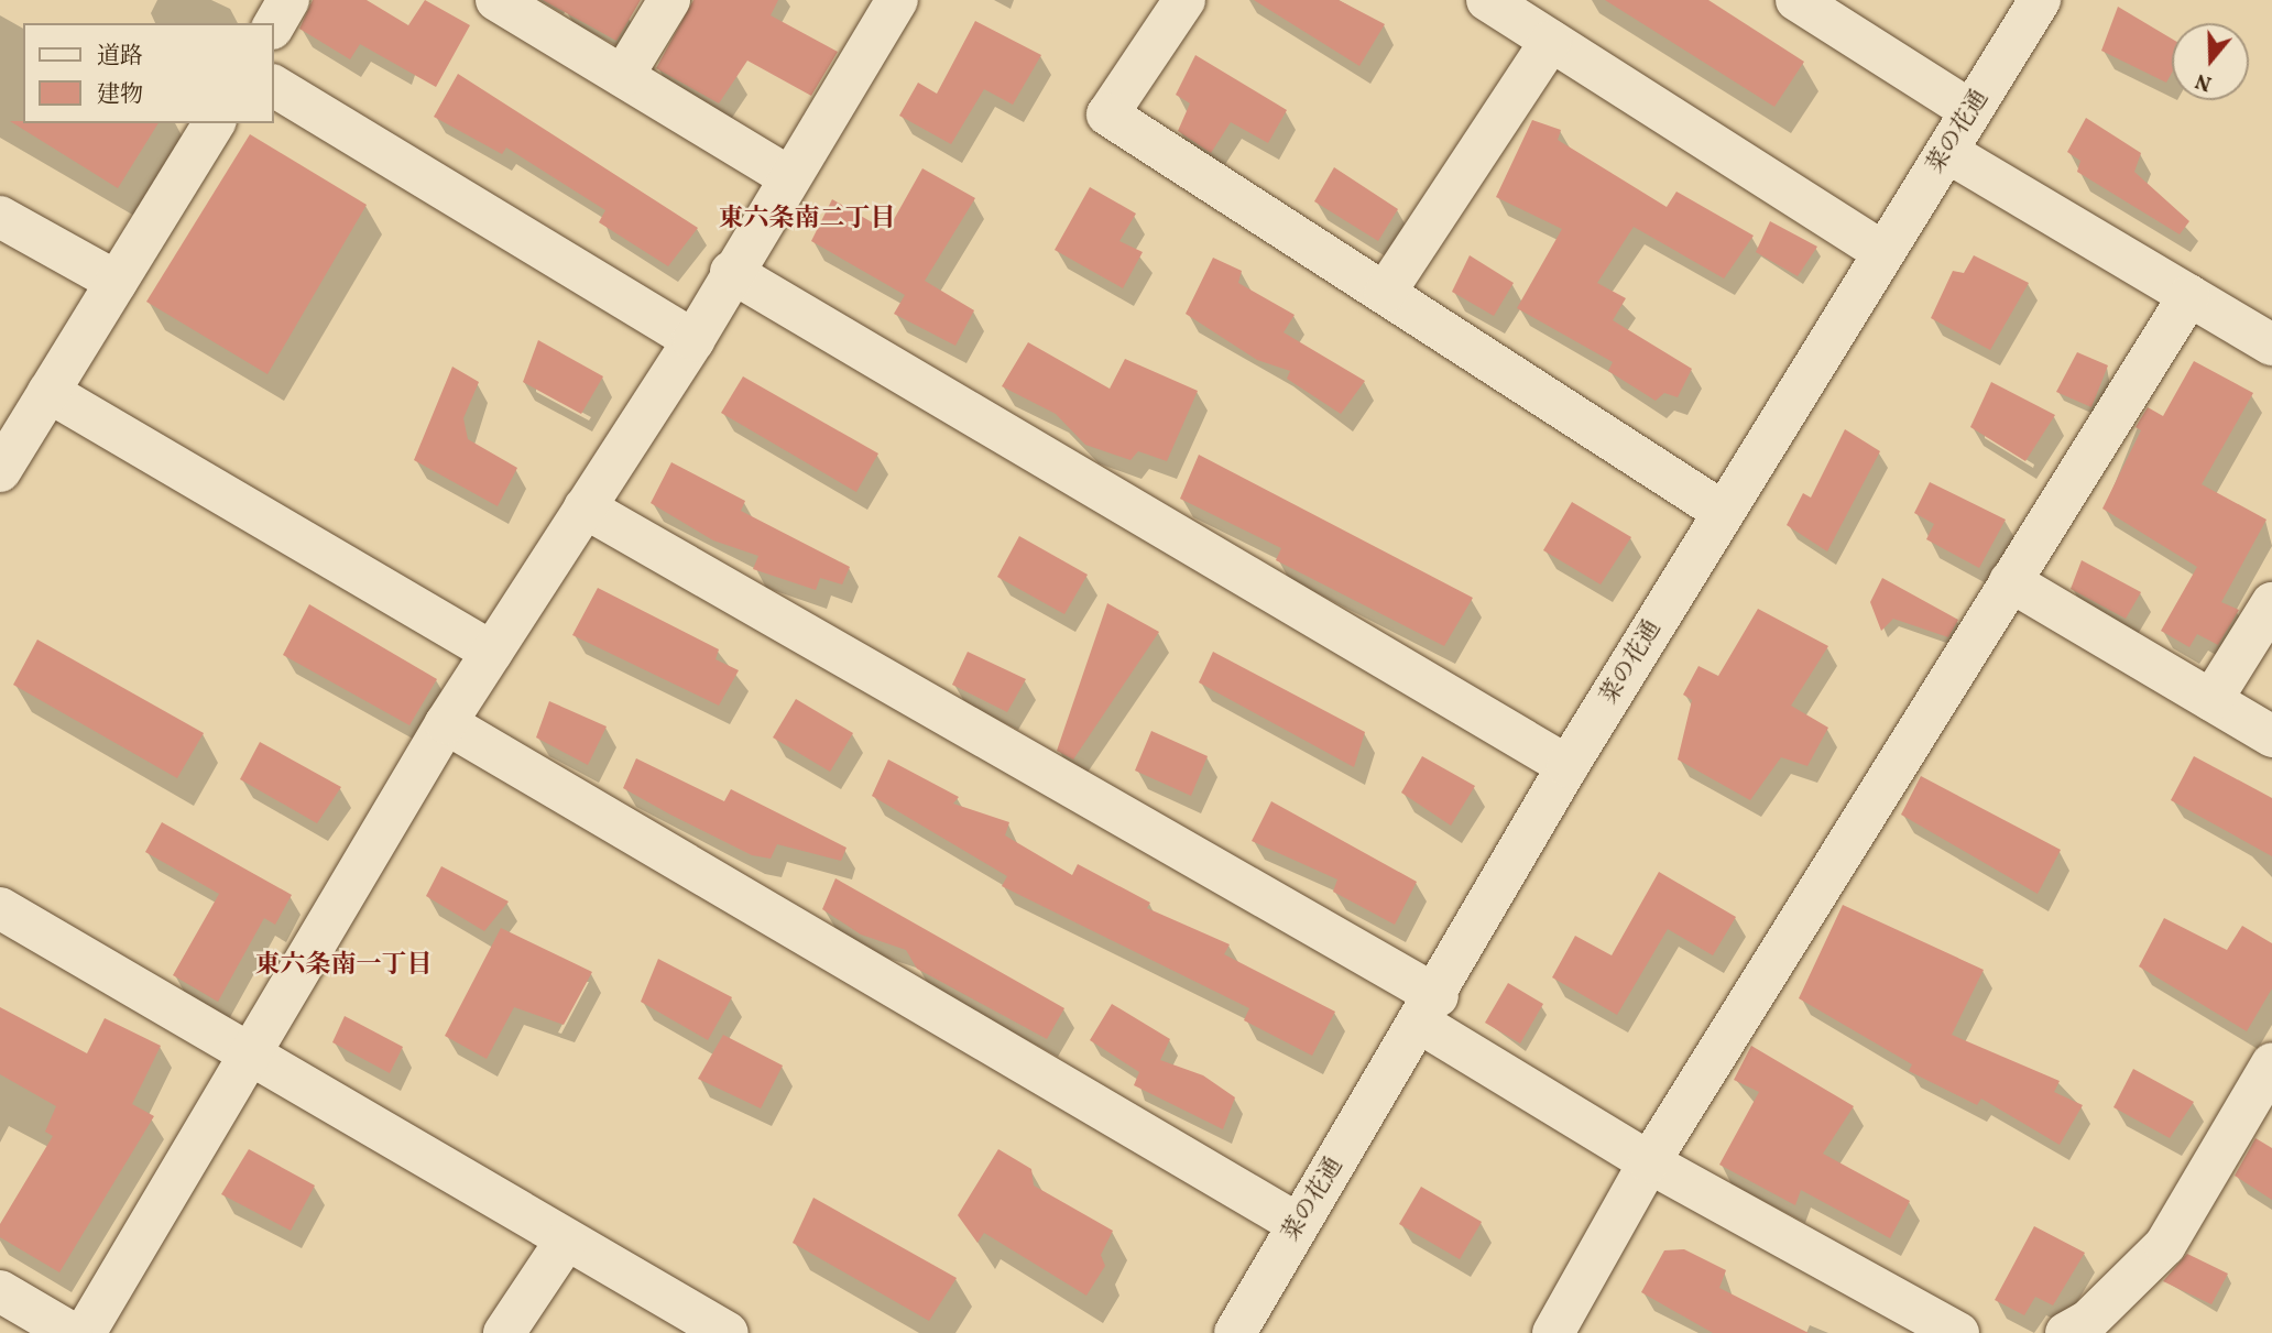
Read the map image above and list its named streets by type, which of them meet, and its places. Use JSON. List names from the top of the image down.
{
  "streets": {
    "street": ["菜の花通"]
  },
  "districts": ["東六条南二丁目", "東六条南一丁目"],
  "legend": ["道路", "建物"],
  "north": "bottom"
}
